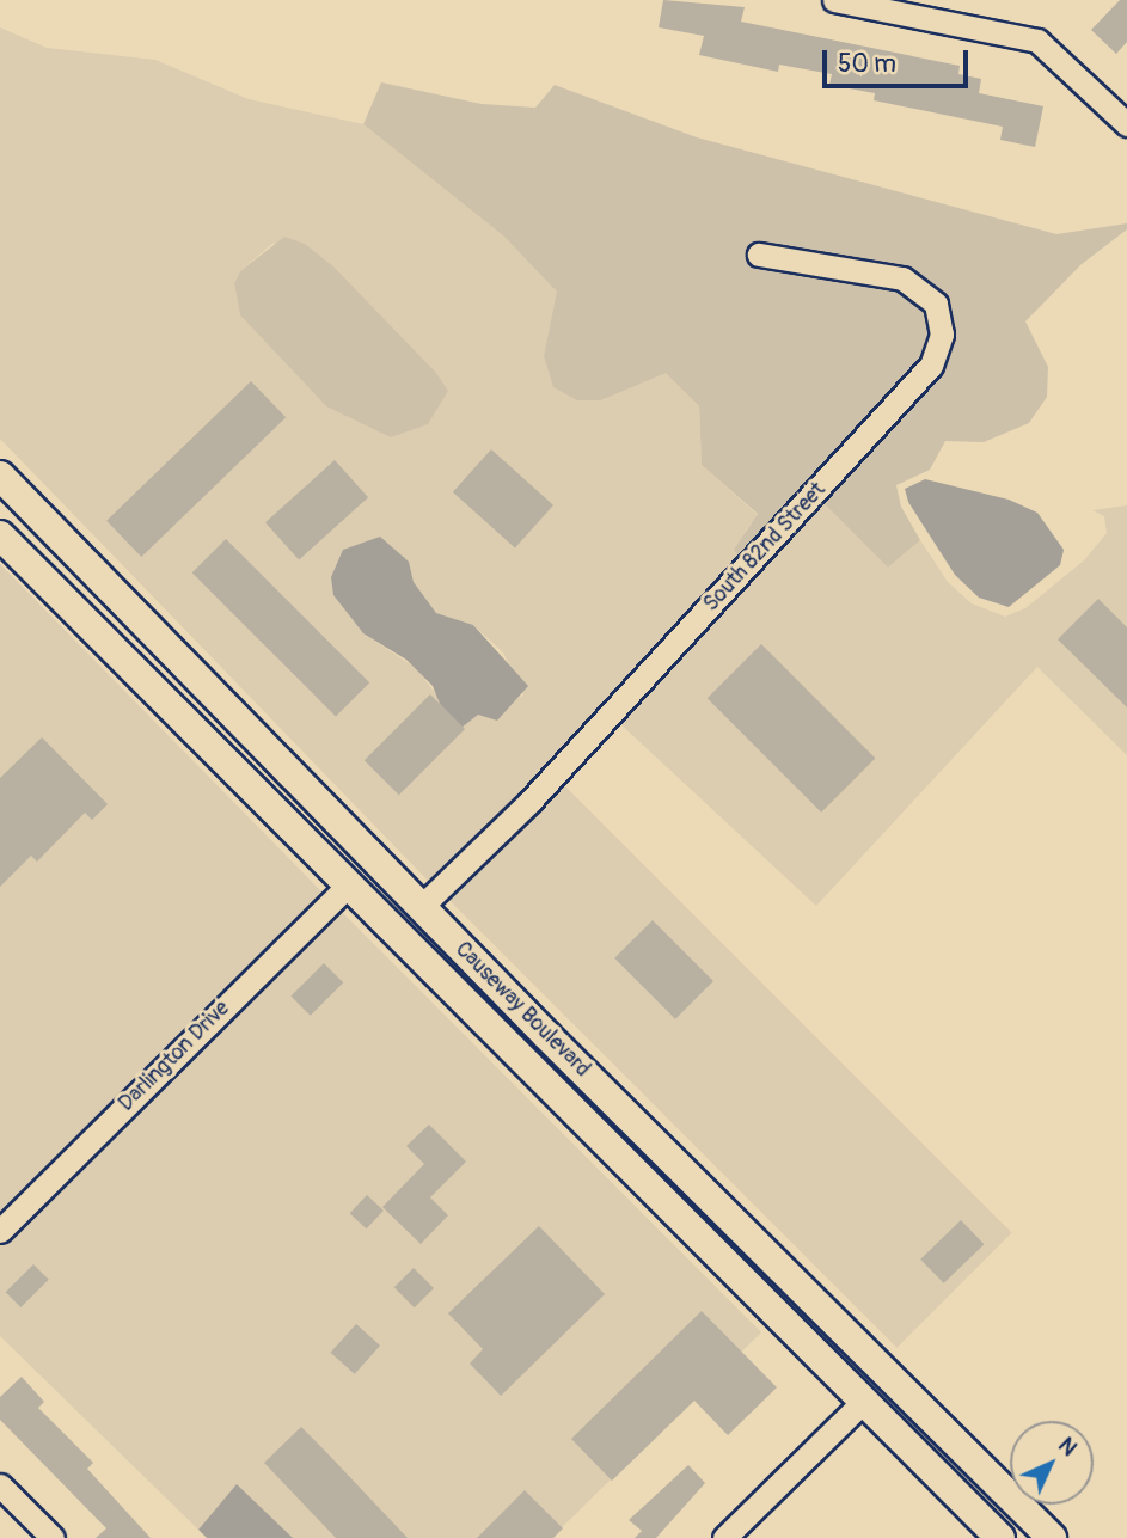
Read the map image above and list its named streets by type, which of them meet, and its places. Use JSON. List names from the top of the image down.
{
  "streets": {
    "main road": ["Causeway Boulevard"],
    "street": ["South 82nd Street", "Darlington Drive"]
  },
  "crossings": [
    ["South 82nd Street", "Causeway Boulevard"],
    ["Causeway Boulevard", "Darlington Drive"]
  ],
  "scale_bar": "50 m",
  "north": "top right"
}
